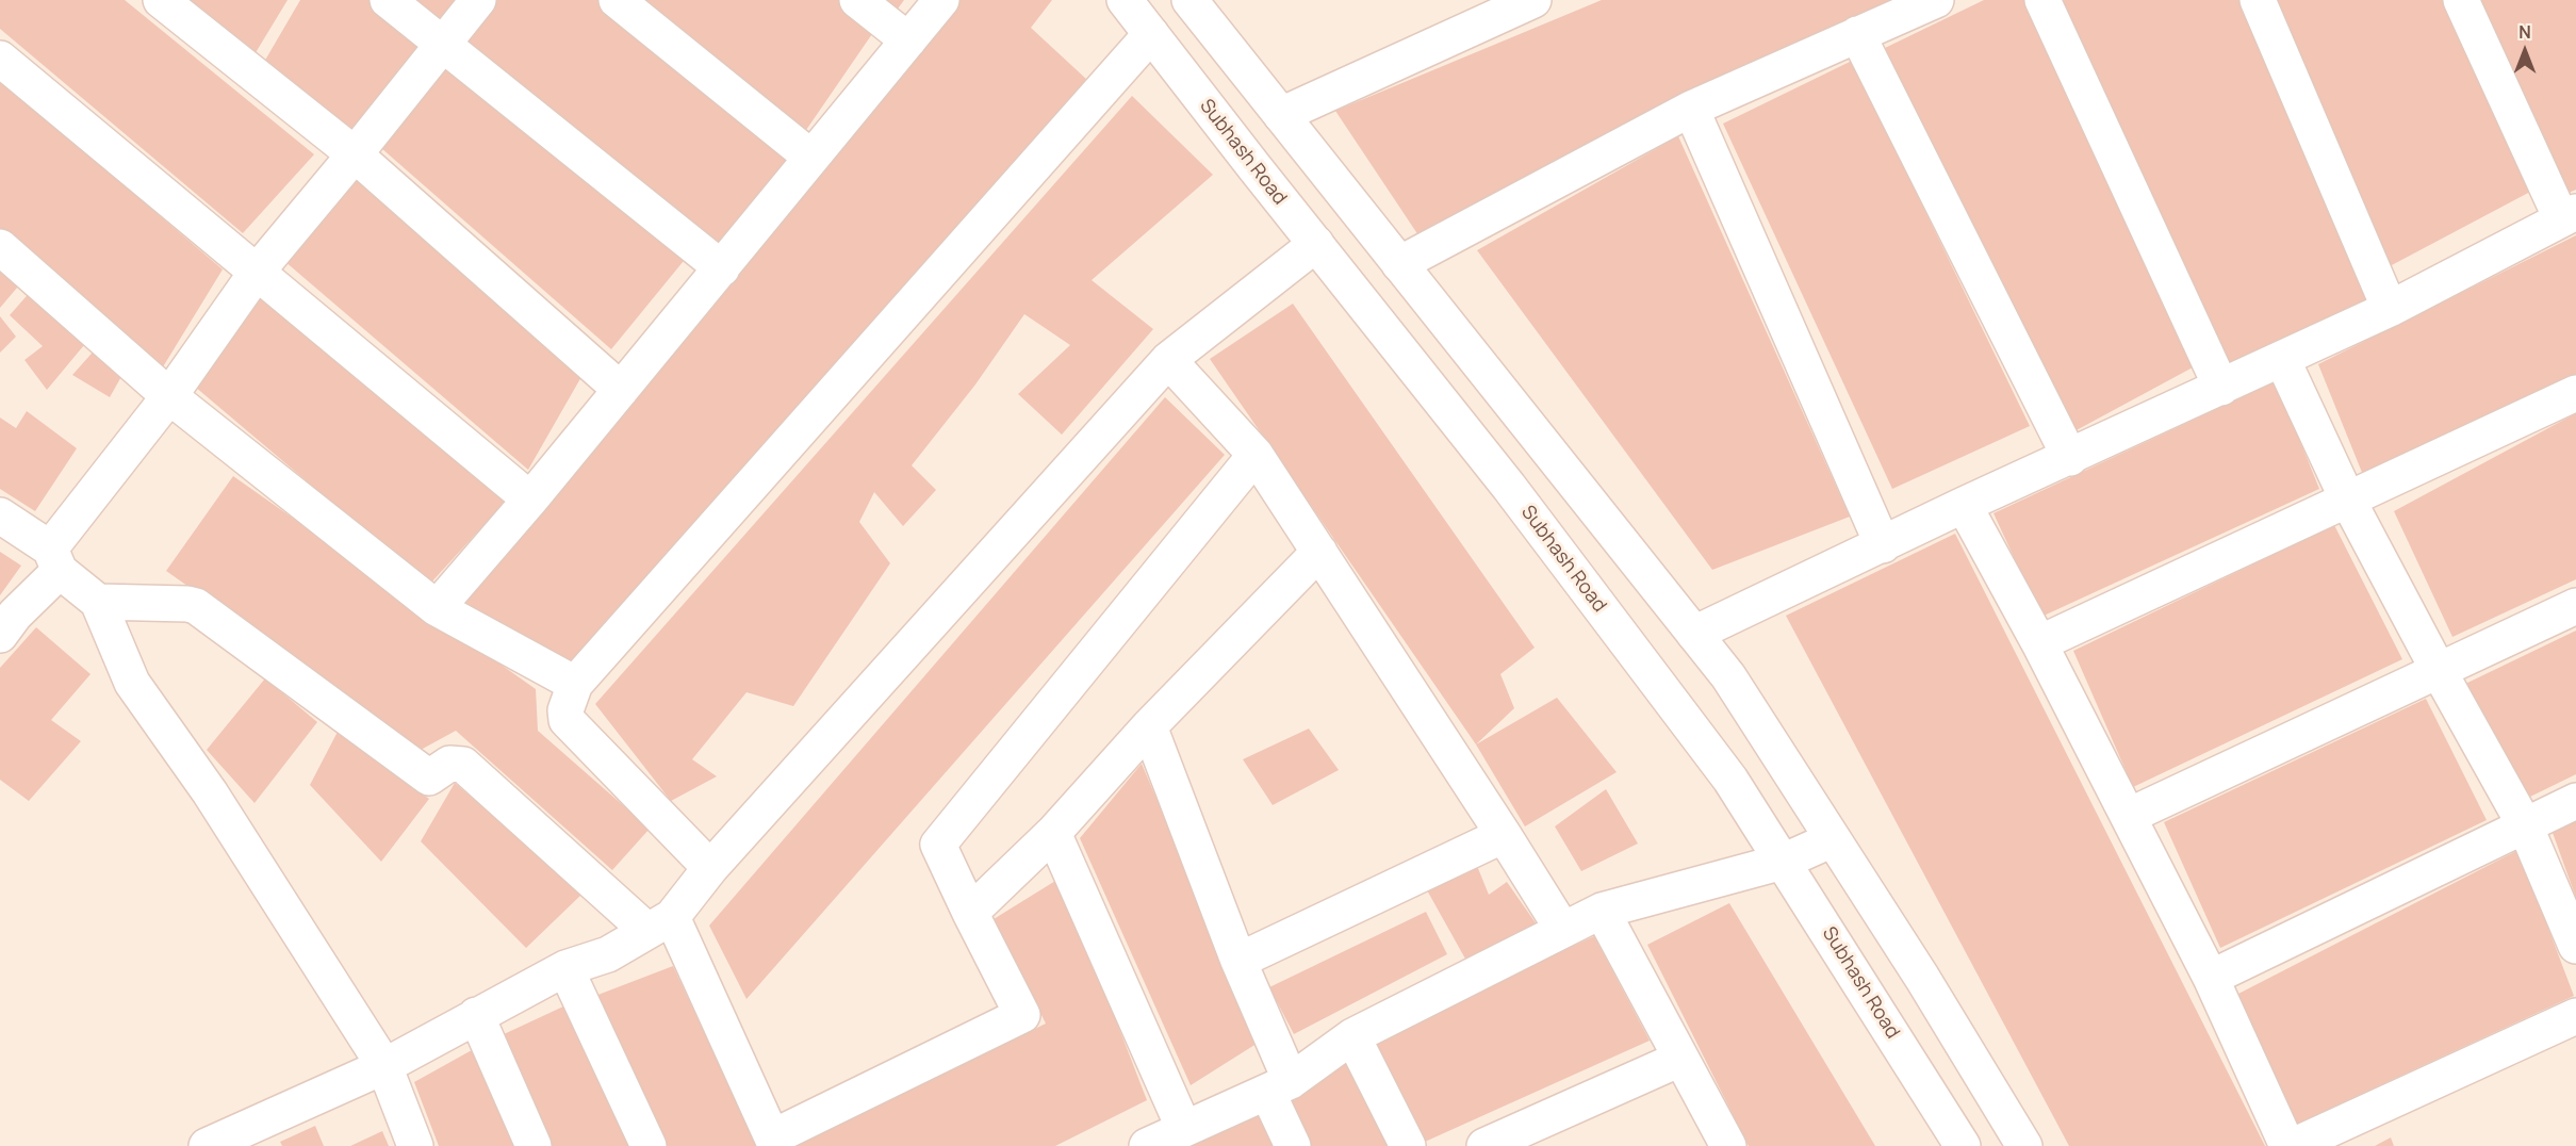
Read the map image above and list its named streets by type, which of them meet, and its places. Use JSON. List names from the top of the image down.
{
  "streets": {
    "street": ["Subhash Road"]
  },
  "north": "top"
}
